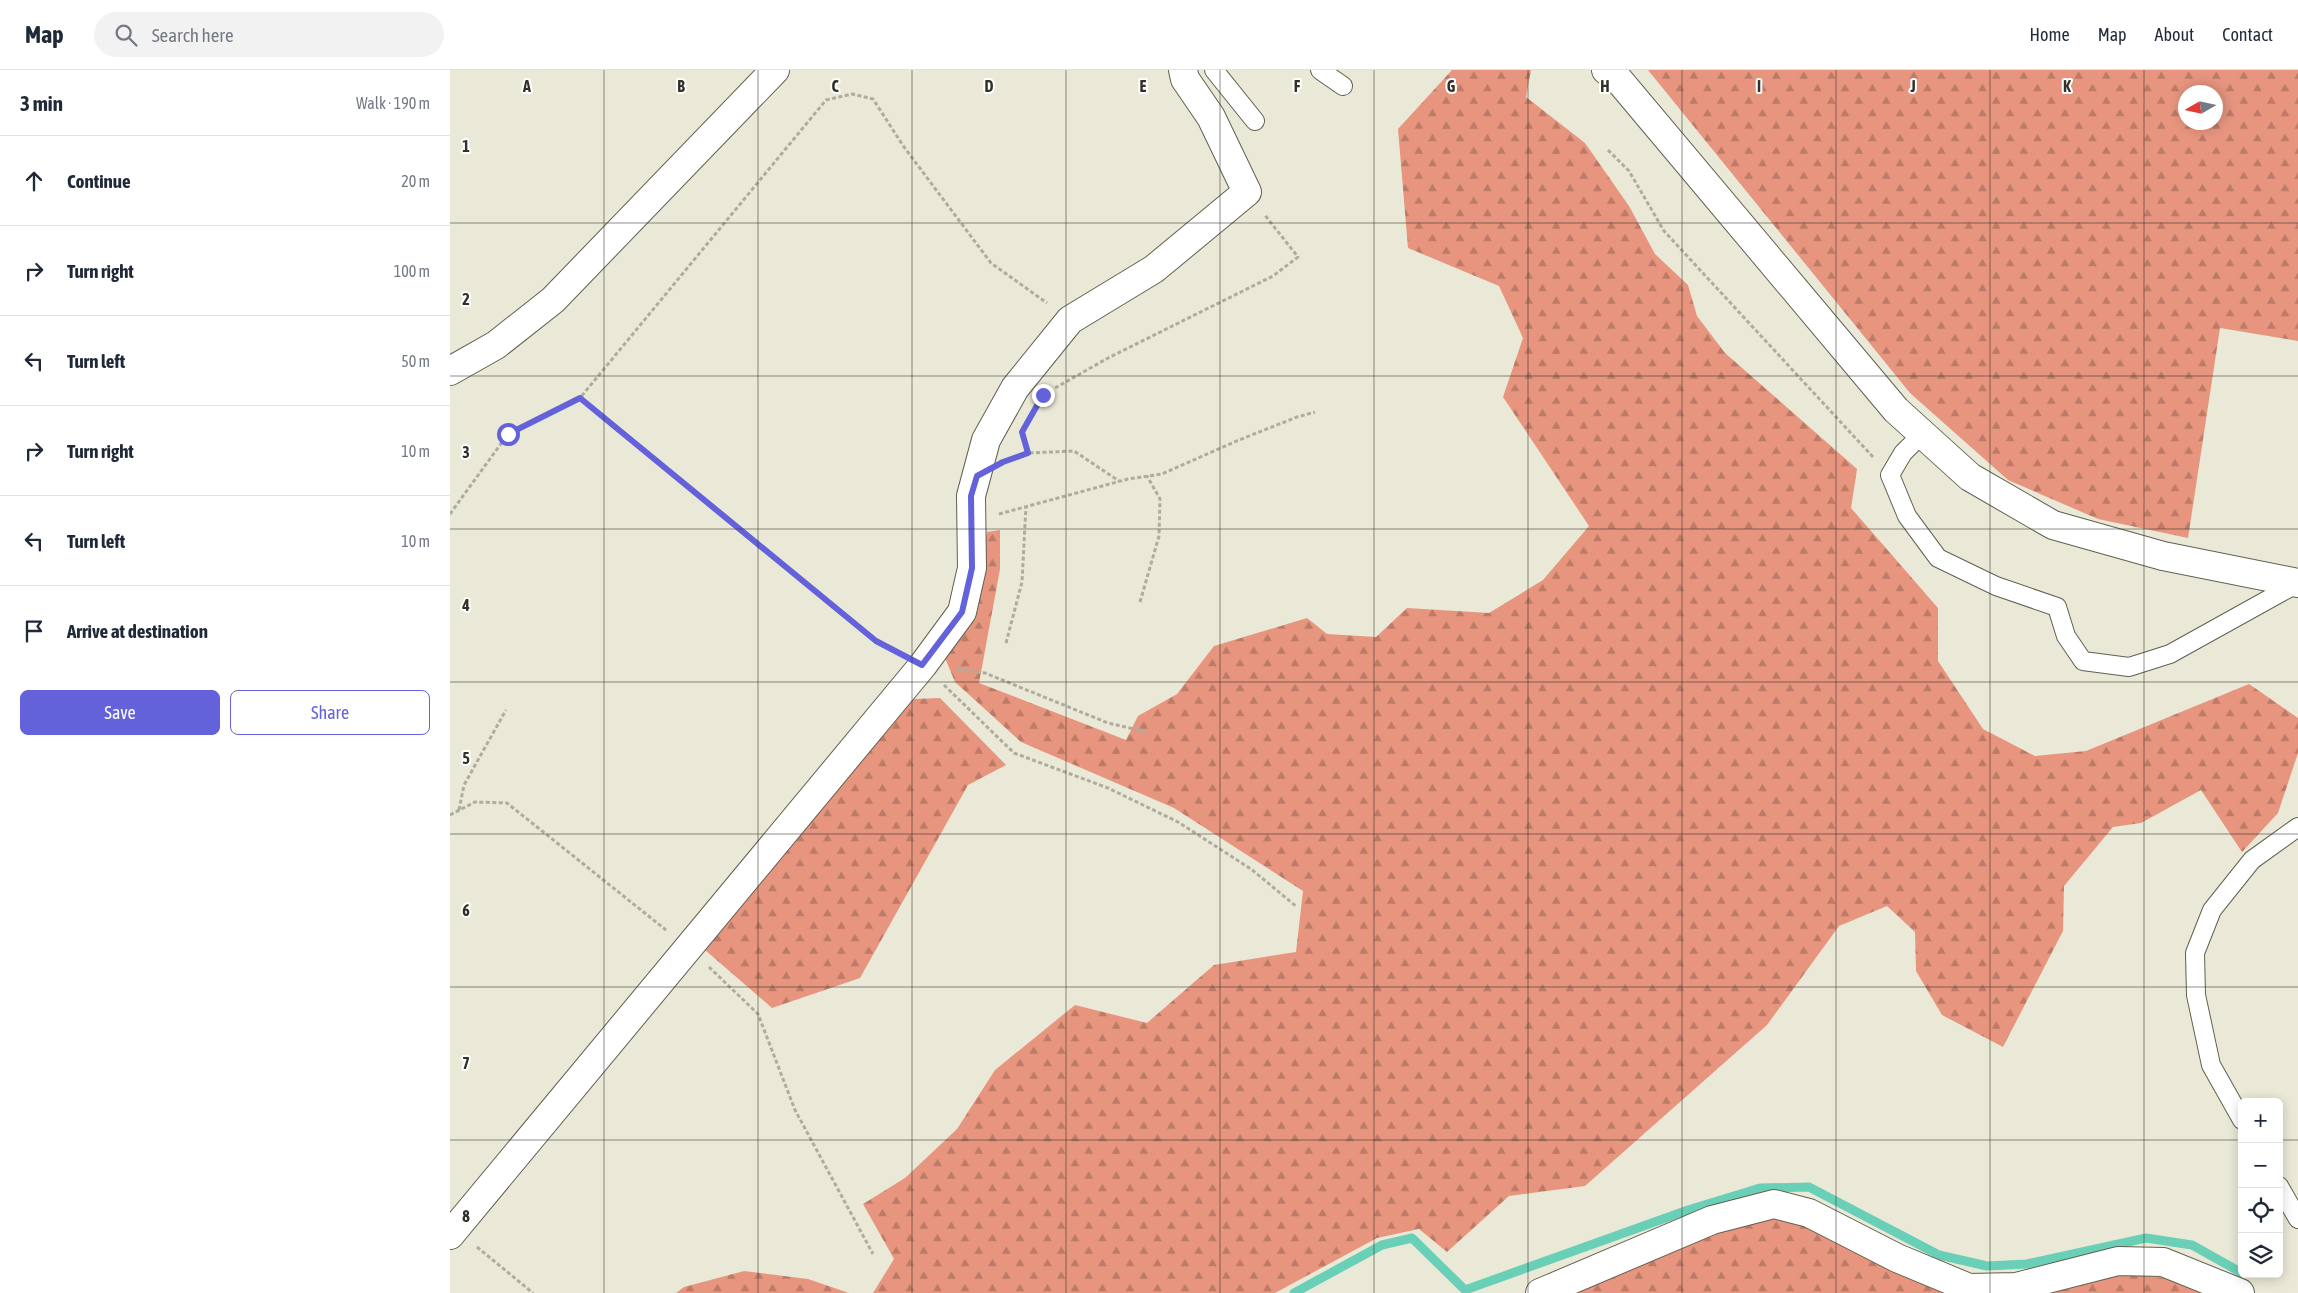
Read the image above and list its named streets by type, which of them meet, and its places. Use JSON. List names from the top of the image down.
{
  "north": "left",
  "page": {
    "header": "Map",
    "search": "Search here",
    "nav": [
      "Home",
      "Map",
      "About",
      "Contact"
    ],
    "heading": ["3 min", "Walk · 190 m"],
    "list": [
      ["Continue", "20 m"],
      ["Turn right", "100 m"],
      ["Turn left", "50 m"],
      ["Turn right", "10 m"],
      ["Turn left", "10 m"],
      "Arrive at destination"
    ],
    "buttons": ["Save", "Share"],
    "map_buttons": ["+", "−"]
  },
  "grid": {
    "columns": [
      "A",
      "B",
      "C",
      "D",
      "E",
      "F",
      "G",
      "H",
      "I",
      "J",
      "K"
    ],
    "rows": [
      "1",
      "2",
      "3",
      "4",
      "5",
      "6",
      "7",
      "8"
    ]
  }
}
